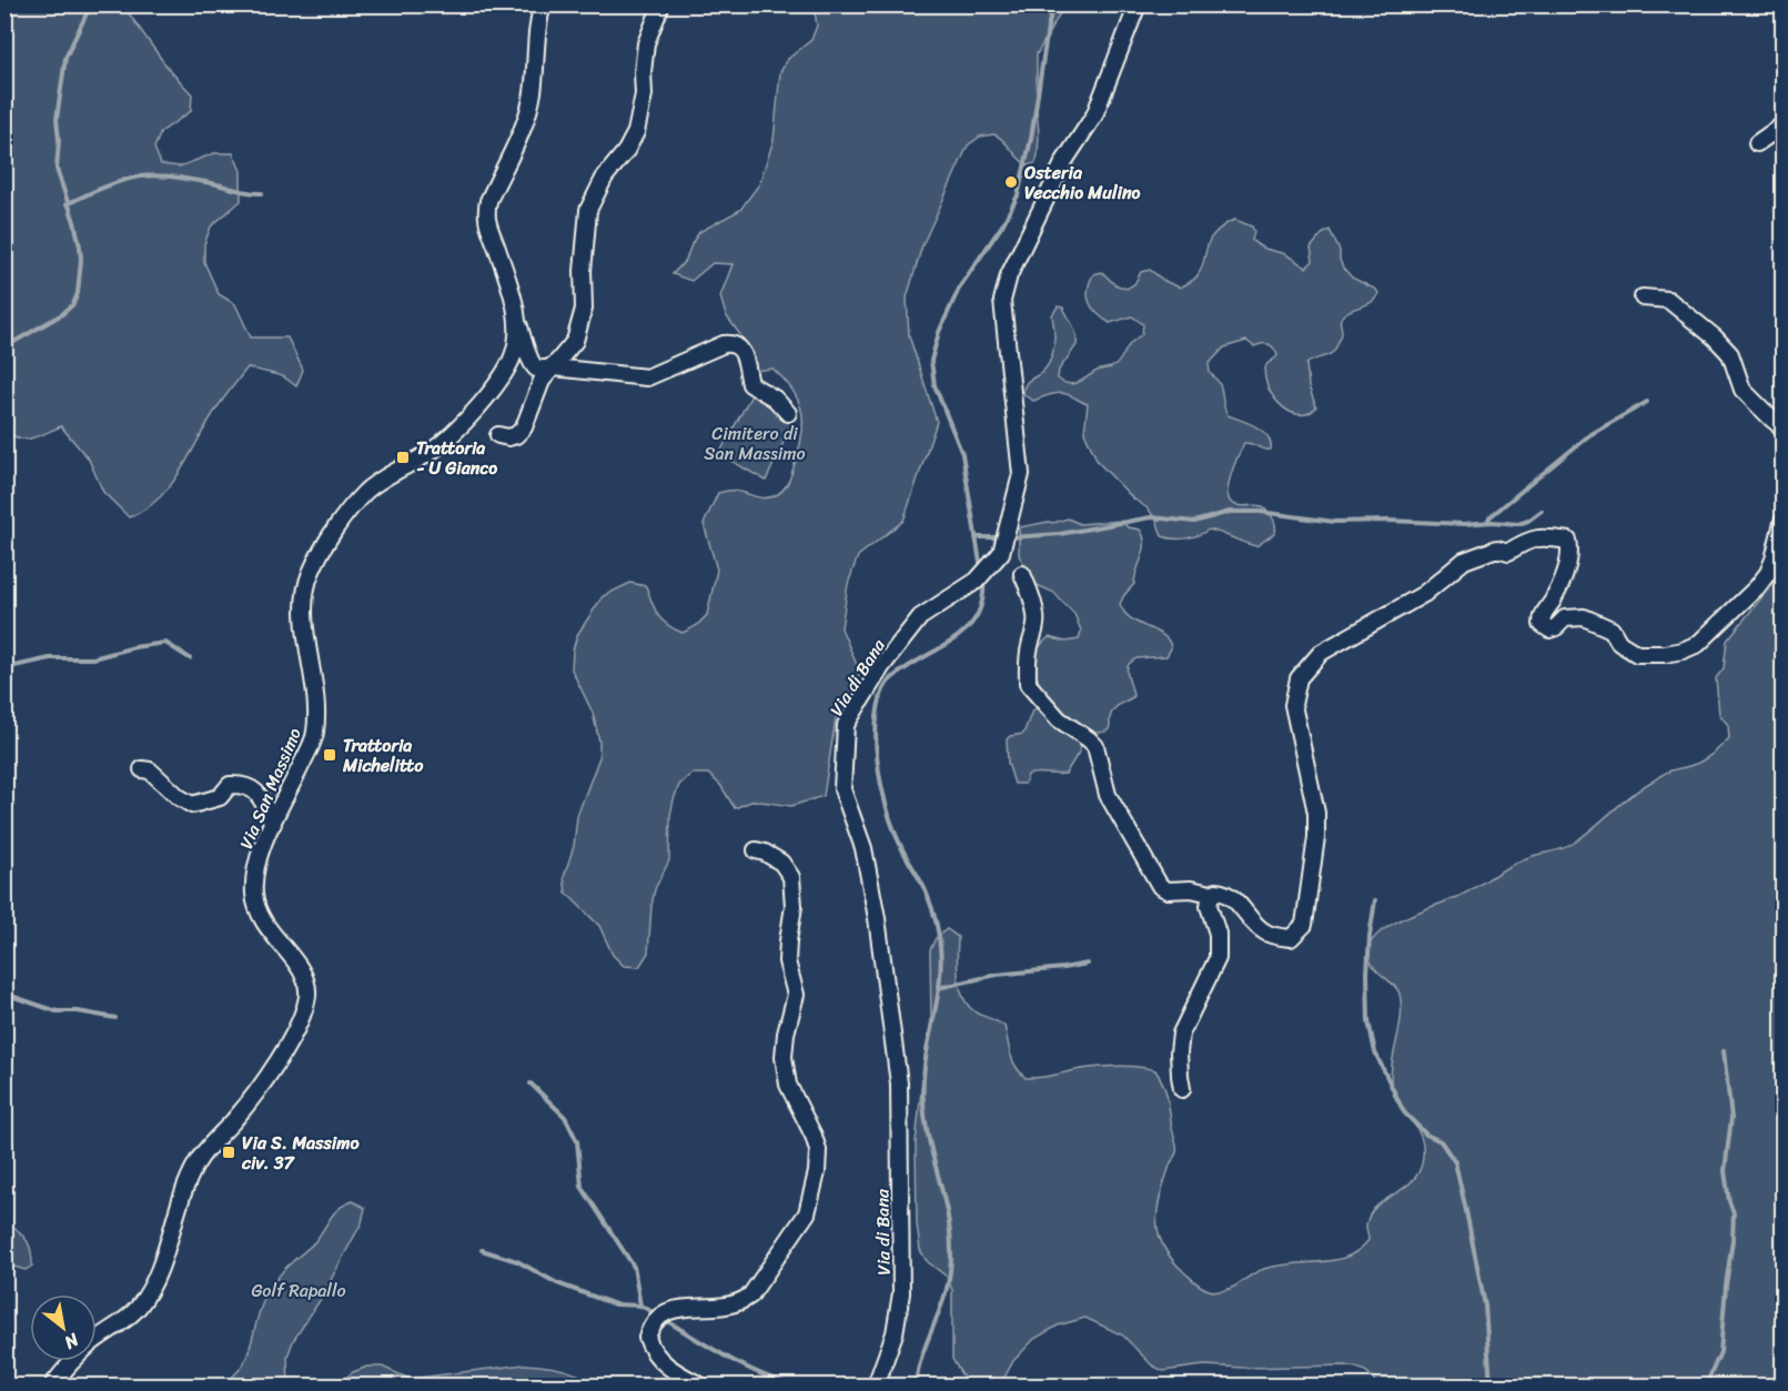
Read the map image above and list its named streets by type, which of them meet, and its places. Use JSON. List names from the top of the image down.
{
  "streets": {
    "street": ["Via di Bana", "Via San Massimo"]
  },
  "parks": ["Cimitero di San Massimo", "Golf Rapallo"],
  "places": {
    "other": ["Osteria Vecchio Mulino"],
    "transit": ["Trattoria - U Gianco", "Trattoria Michelitto", "Via S. Massimo civ. 37"]
  },
  "north": "bottom right"
}
